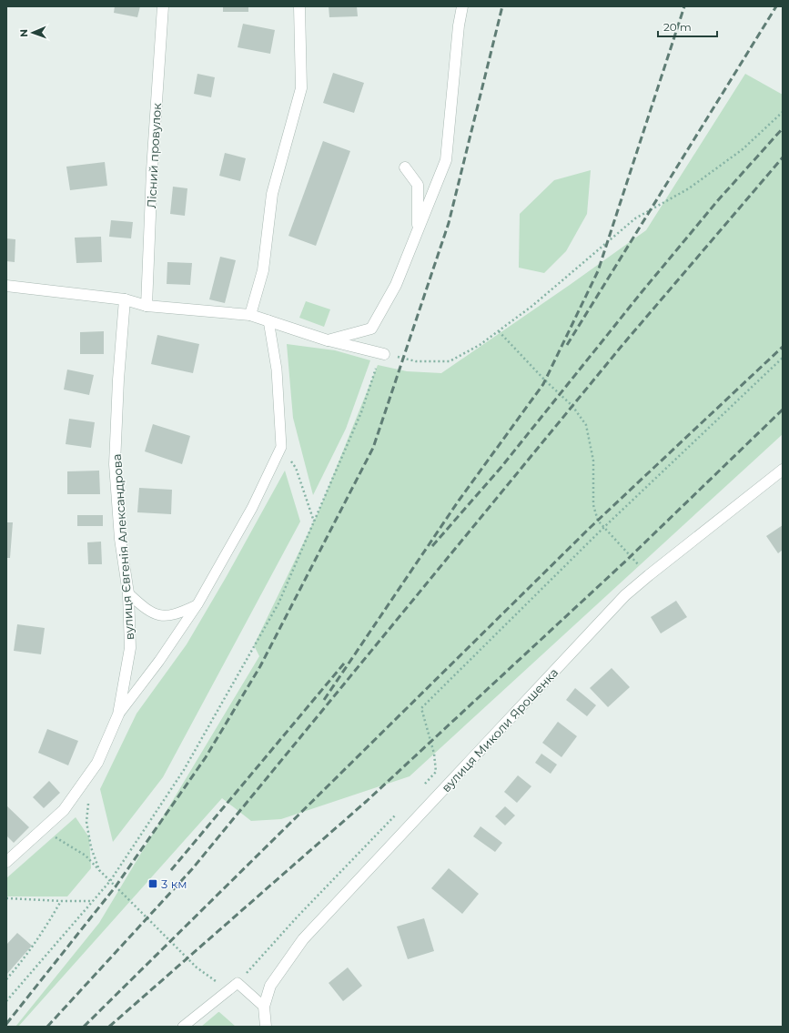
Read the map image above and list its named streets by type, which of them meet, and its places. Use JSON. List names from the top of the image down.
{
  "streets": {
    "street": ["Лісний провулок", "вулиця Євгенія Александрова", "вулиця Миколи Ярошенка"]
  },
  "places": {
    "transit": ["3 км"]
  },
  "scale_bar": "20 m",
  "north": "left"
}
